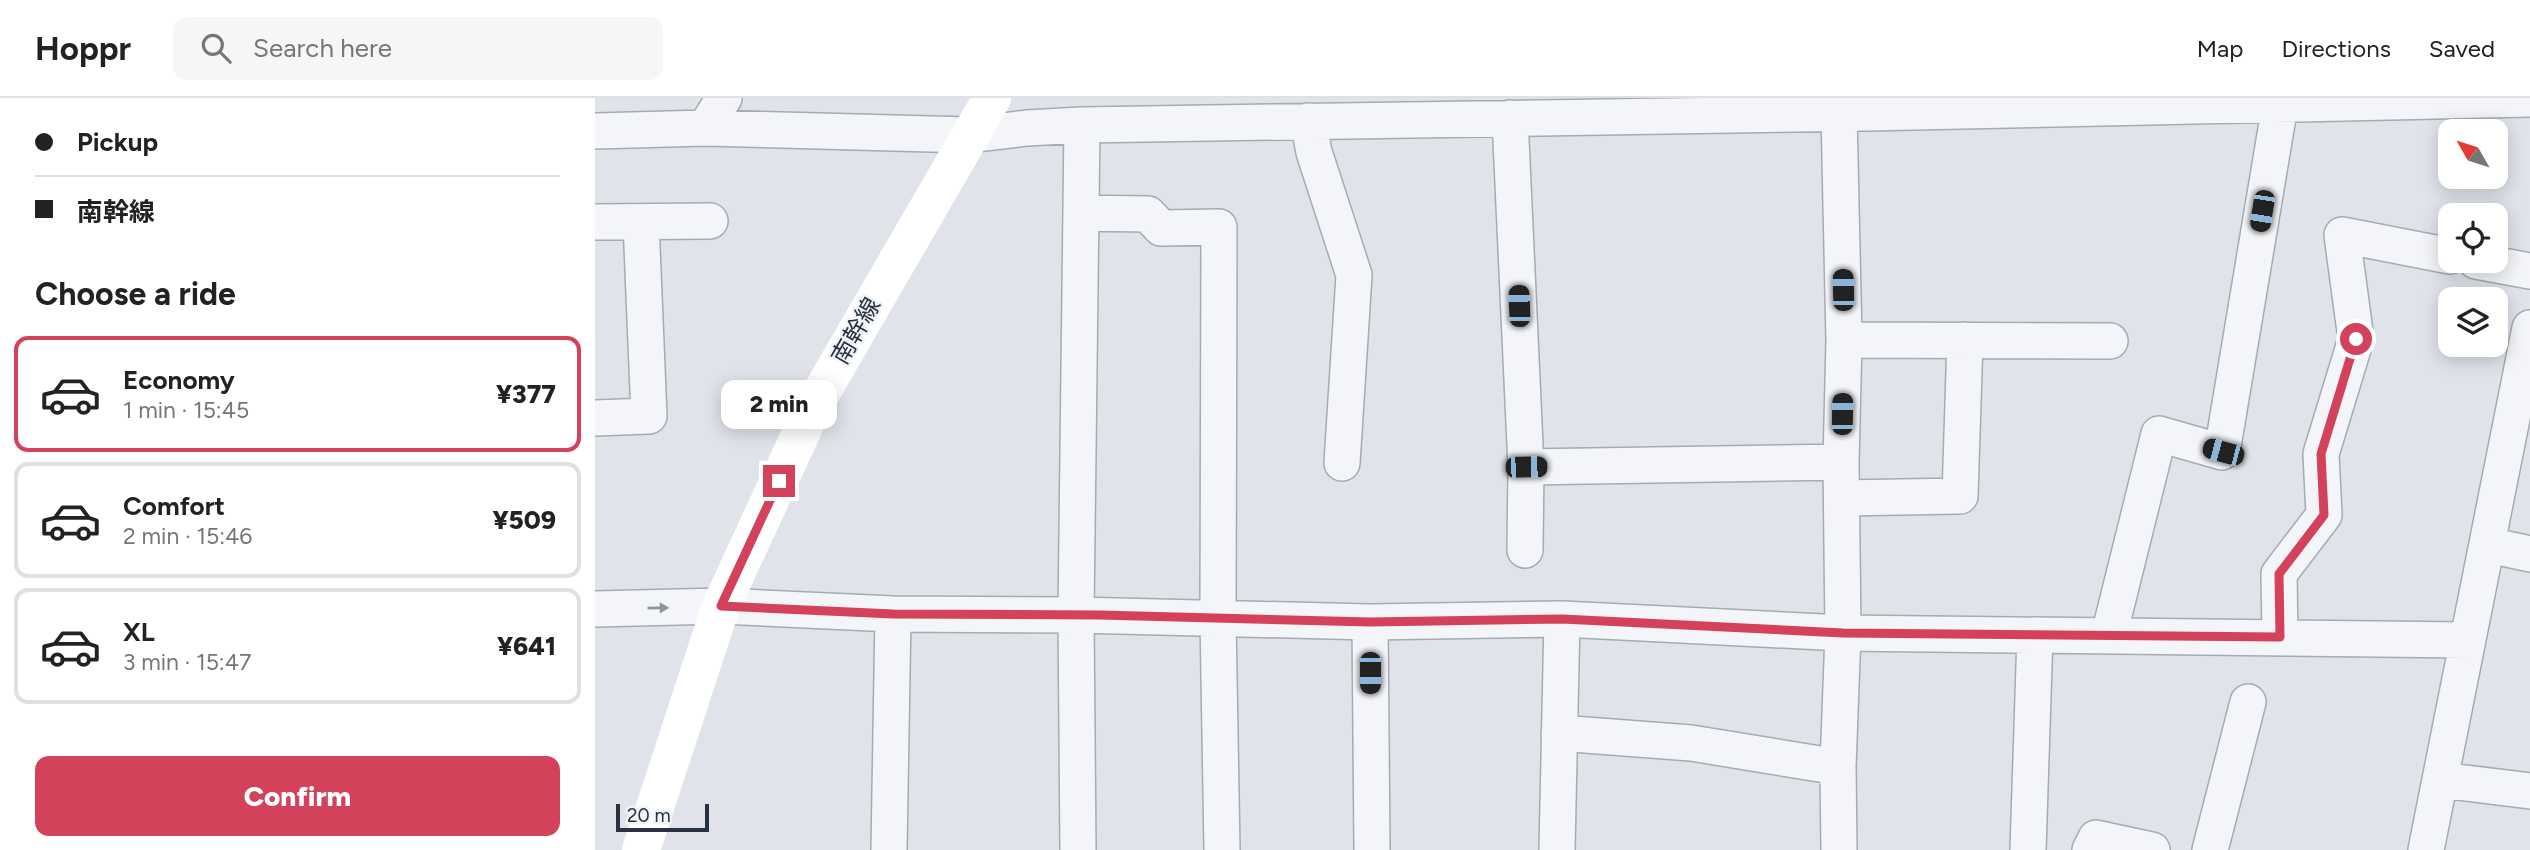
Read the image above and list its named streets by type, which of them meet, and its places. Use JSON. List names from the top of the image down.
{
  "streets": {
    "main road": ["南幹線"]
  },
  "scale_bar": "20 m",
  "north": "top left",
  "page": {
    "header": "Hoppr",
    "search": "Search here",
    "nav": ["Map", "Directions", "Saved"],
    "banner": ["Pickup", "南幹線"],
    "heading": "Choose a ride",
    "list": [
      {
        "name": "Economy",
        "note": "1 min · 15:45",
        "value": "¥377"
      },
      {
        "name": "Comfort",
        "note": "2 min · 15:46",
        "value": "¥509"
      },
      {
        "name": "XL",
        "note": "3 min · 15:47",
        "value": "¥641"
      }
    ],
    "bubble": "2 min",
    "buttons": "Confirm",
    "scale": "20 m"
  }
}
